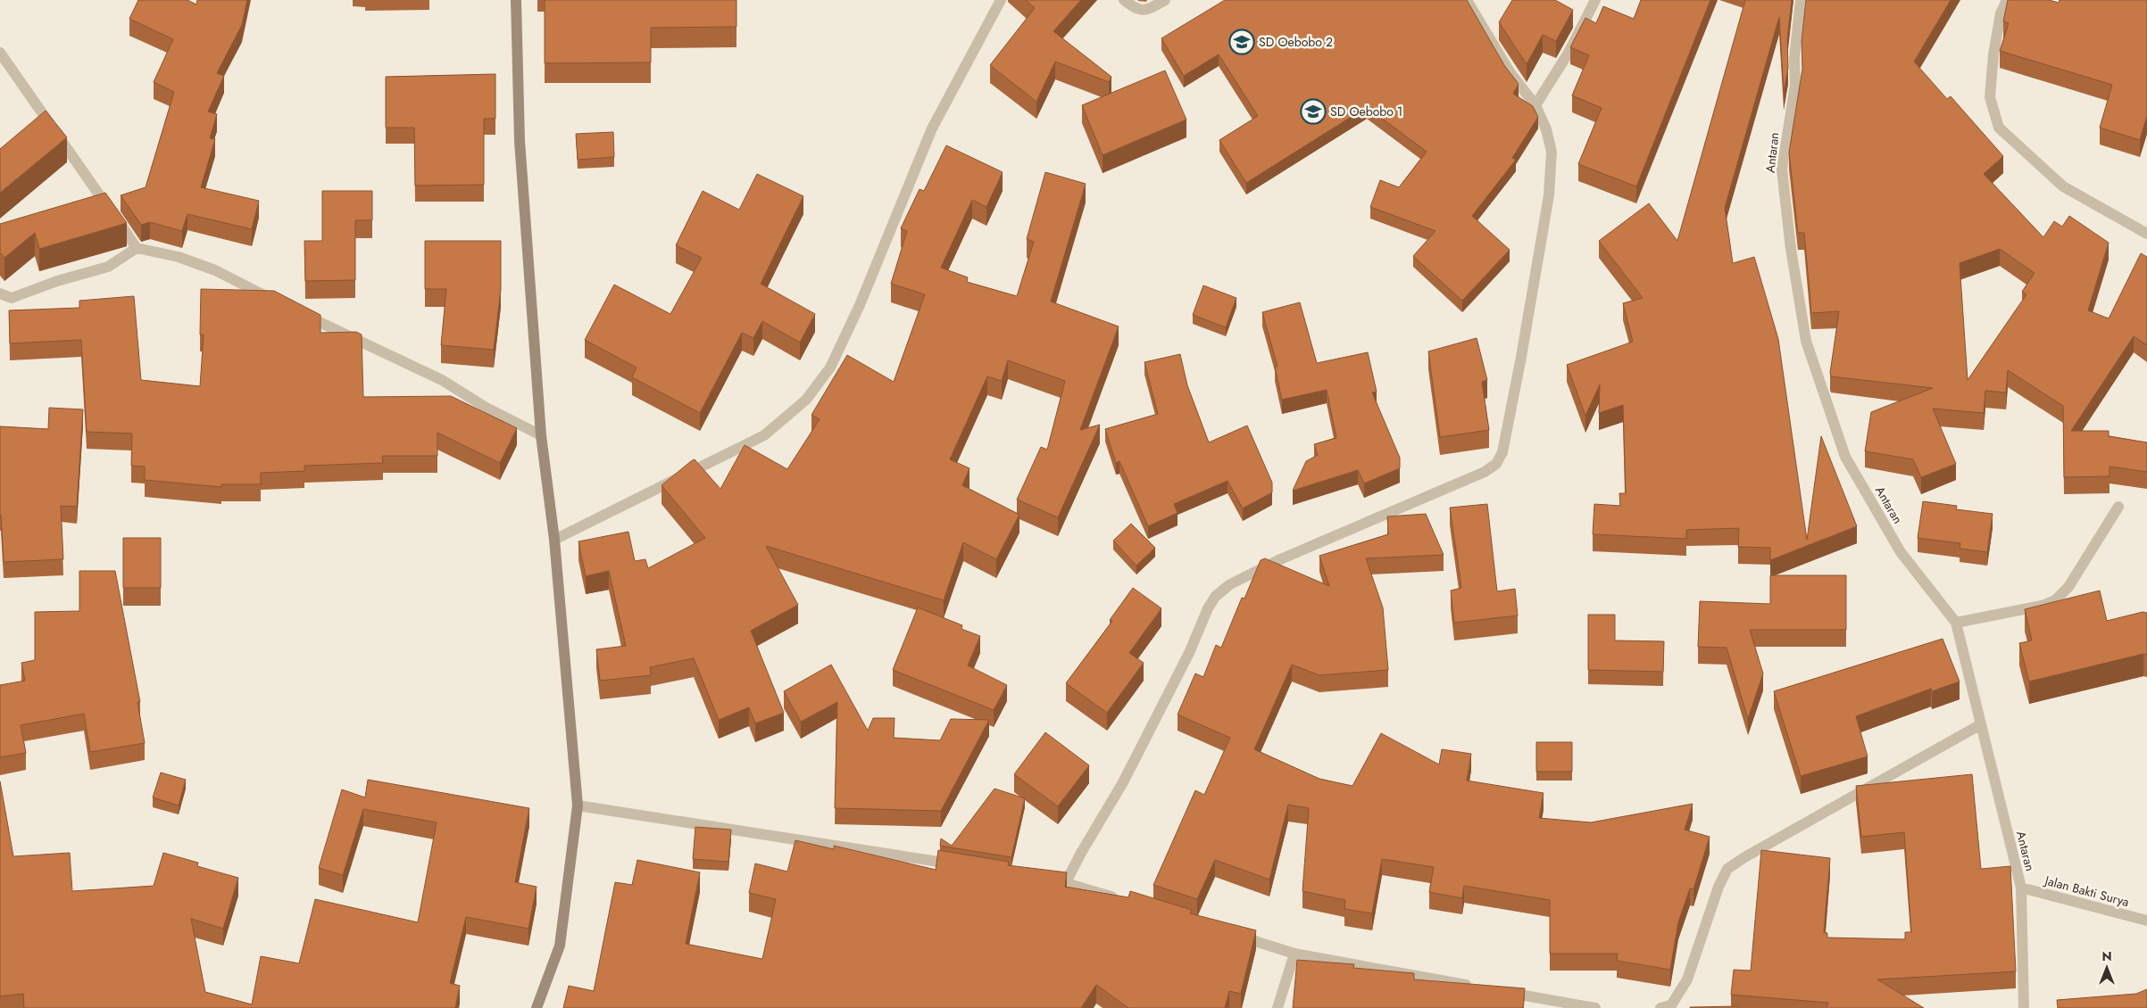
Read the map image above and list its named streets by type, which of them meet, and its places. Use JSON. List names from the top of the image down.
{
  "streets": {
    "street": ["Antaran", "Jalan Bakti Surya"]
  },
  "crossings": [
    ["Antaran", "Jalan Bakti Surya"]
  ],
  "places": {
    "school or university": ["SD Oebobo 2", "SD Oebobo 1"]
  },
  "north": "top"
}
